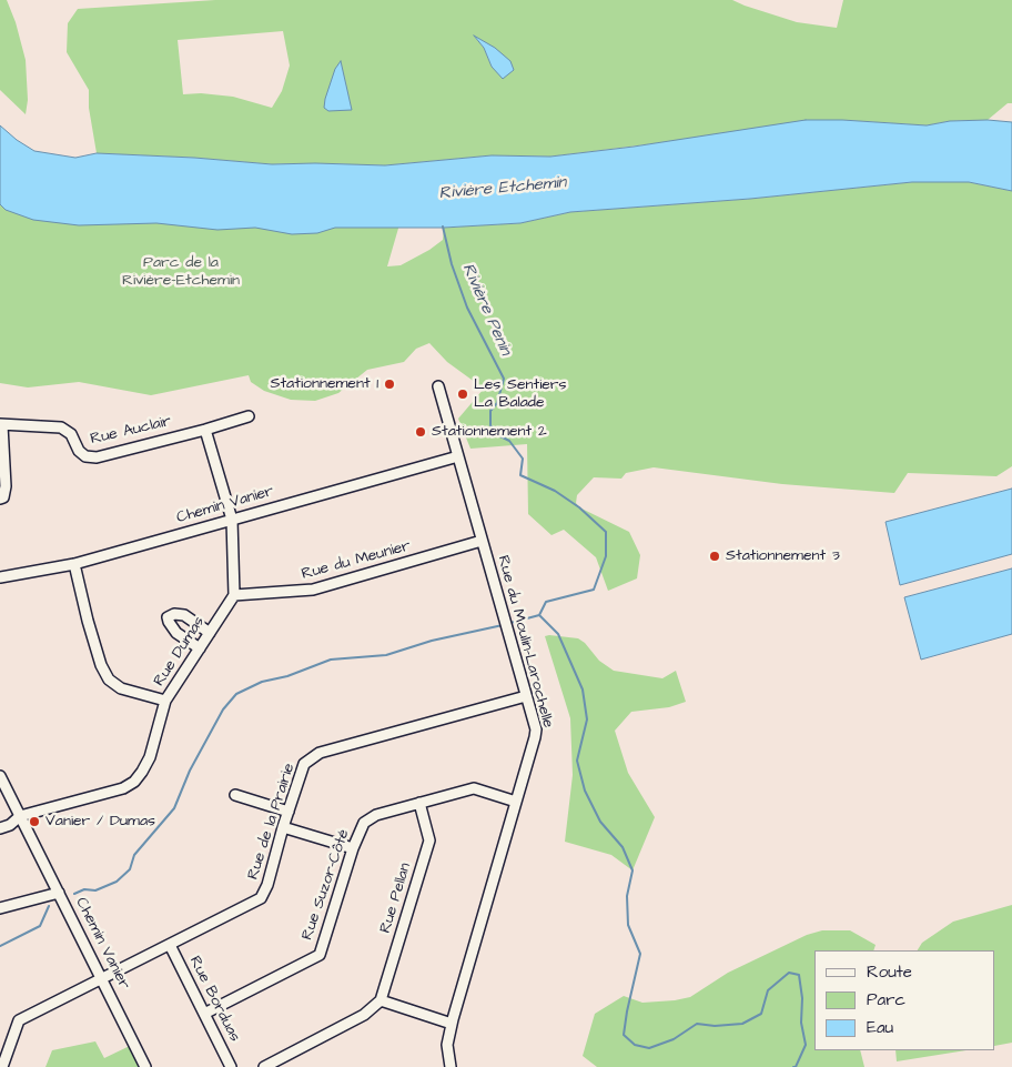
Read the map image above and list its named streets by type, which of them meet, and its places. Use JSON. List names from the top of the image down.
{
  "streets": {
    "street": [
      "Rue Auclair",
      "Chemin Vanier",
      "Rue du Meunier",
      "Rue du Moulin-Larochelle",
      "Rue Dumas",
      "Rue de la Prairie",
      "Rue Suzor-Côté",
      "Rue Pellan",
      "Rue Borduas"
    ]
  },
  "crossings": [
    ["Chemin Vanier", "Rue du Moulin-Larochelle"],
    ["Chemin Vanier", "Rue Dumas"],
    ["Chemin Vanier", "Rue de la Prairie"],
    ["Rue du Meunier", "Rue du Moulin-Larochelle"],
    ["Rue du Meunier", "Rue Dumas"],
    ["Rue du Moulin-Larochelle", "Rue de la Prairie"],
    ["Rue du Moulin-Larochelle", "Rue Suzor-Côté"],
    ["Rue de la Prairie", "Rue Borduas"],
    ["Rue Suzor-Côté", "Rue Pellan"],
    ["Rue Suzor-Côté", "Rue Borduas"]
  ],
  "water": ["Rivière Etchemin", "Rivière Penin"],
  "parks": ["Parc de la Rivière-Etchemin"],
  "places": [
    "Stationnement 1",
    "Les Sentiers La Balade",
    "Stationnement 2",
    "Stationnement 3",
    "Vanier / Dumas"
  ],
  "legend": ["Route", "Parc", "Eau"]
}
